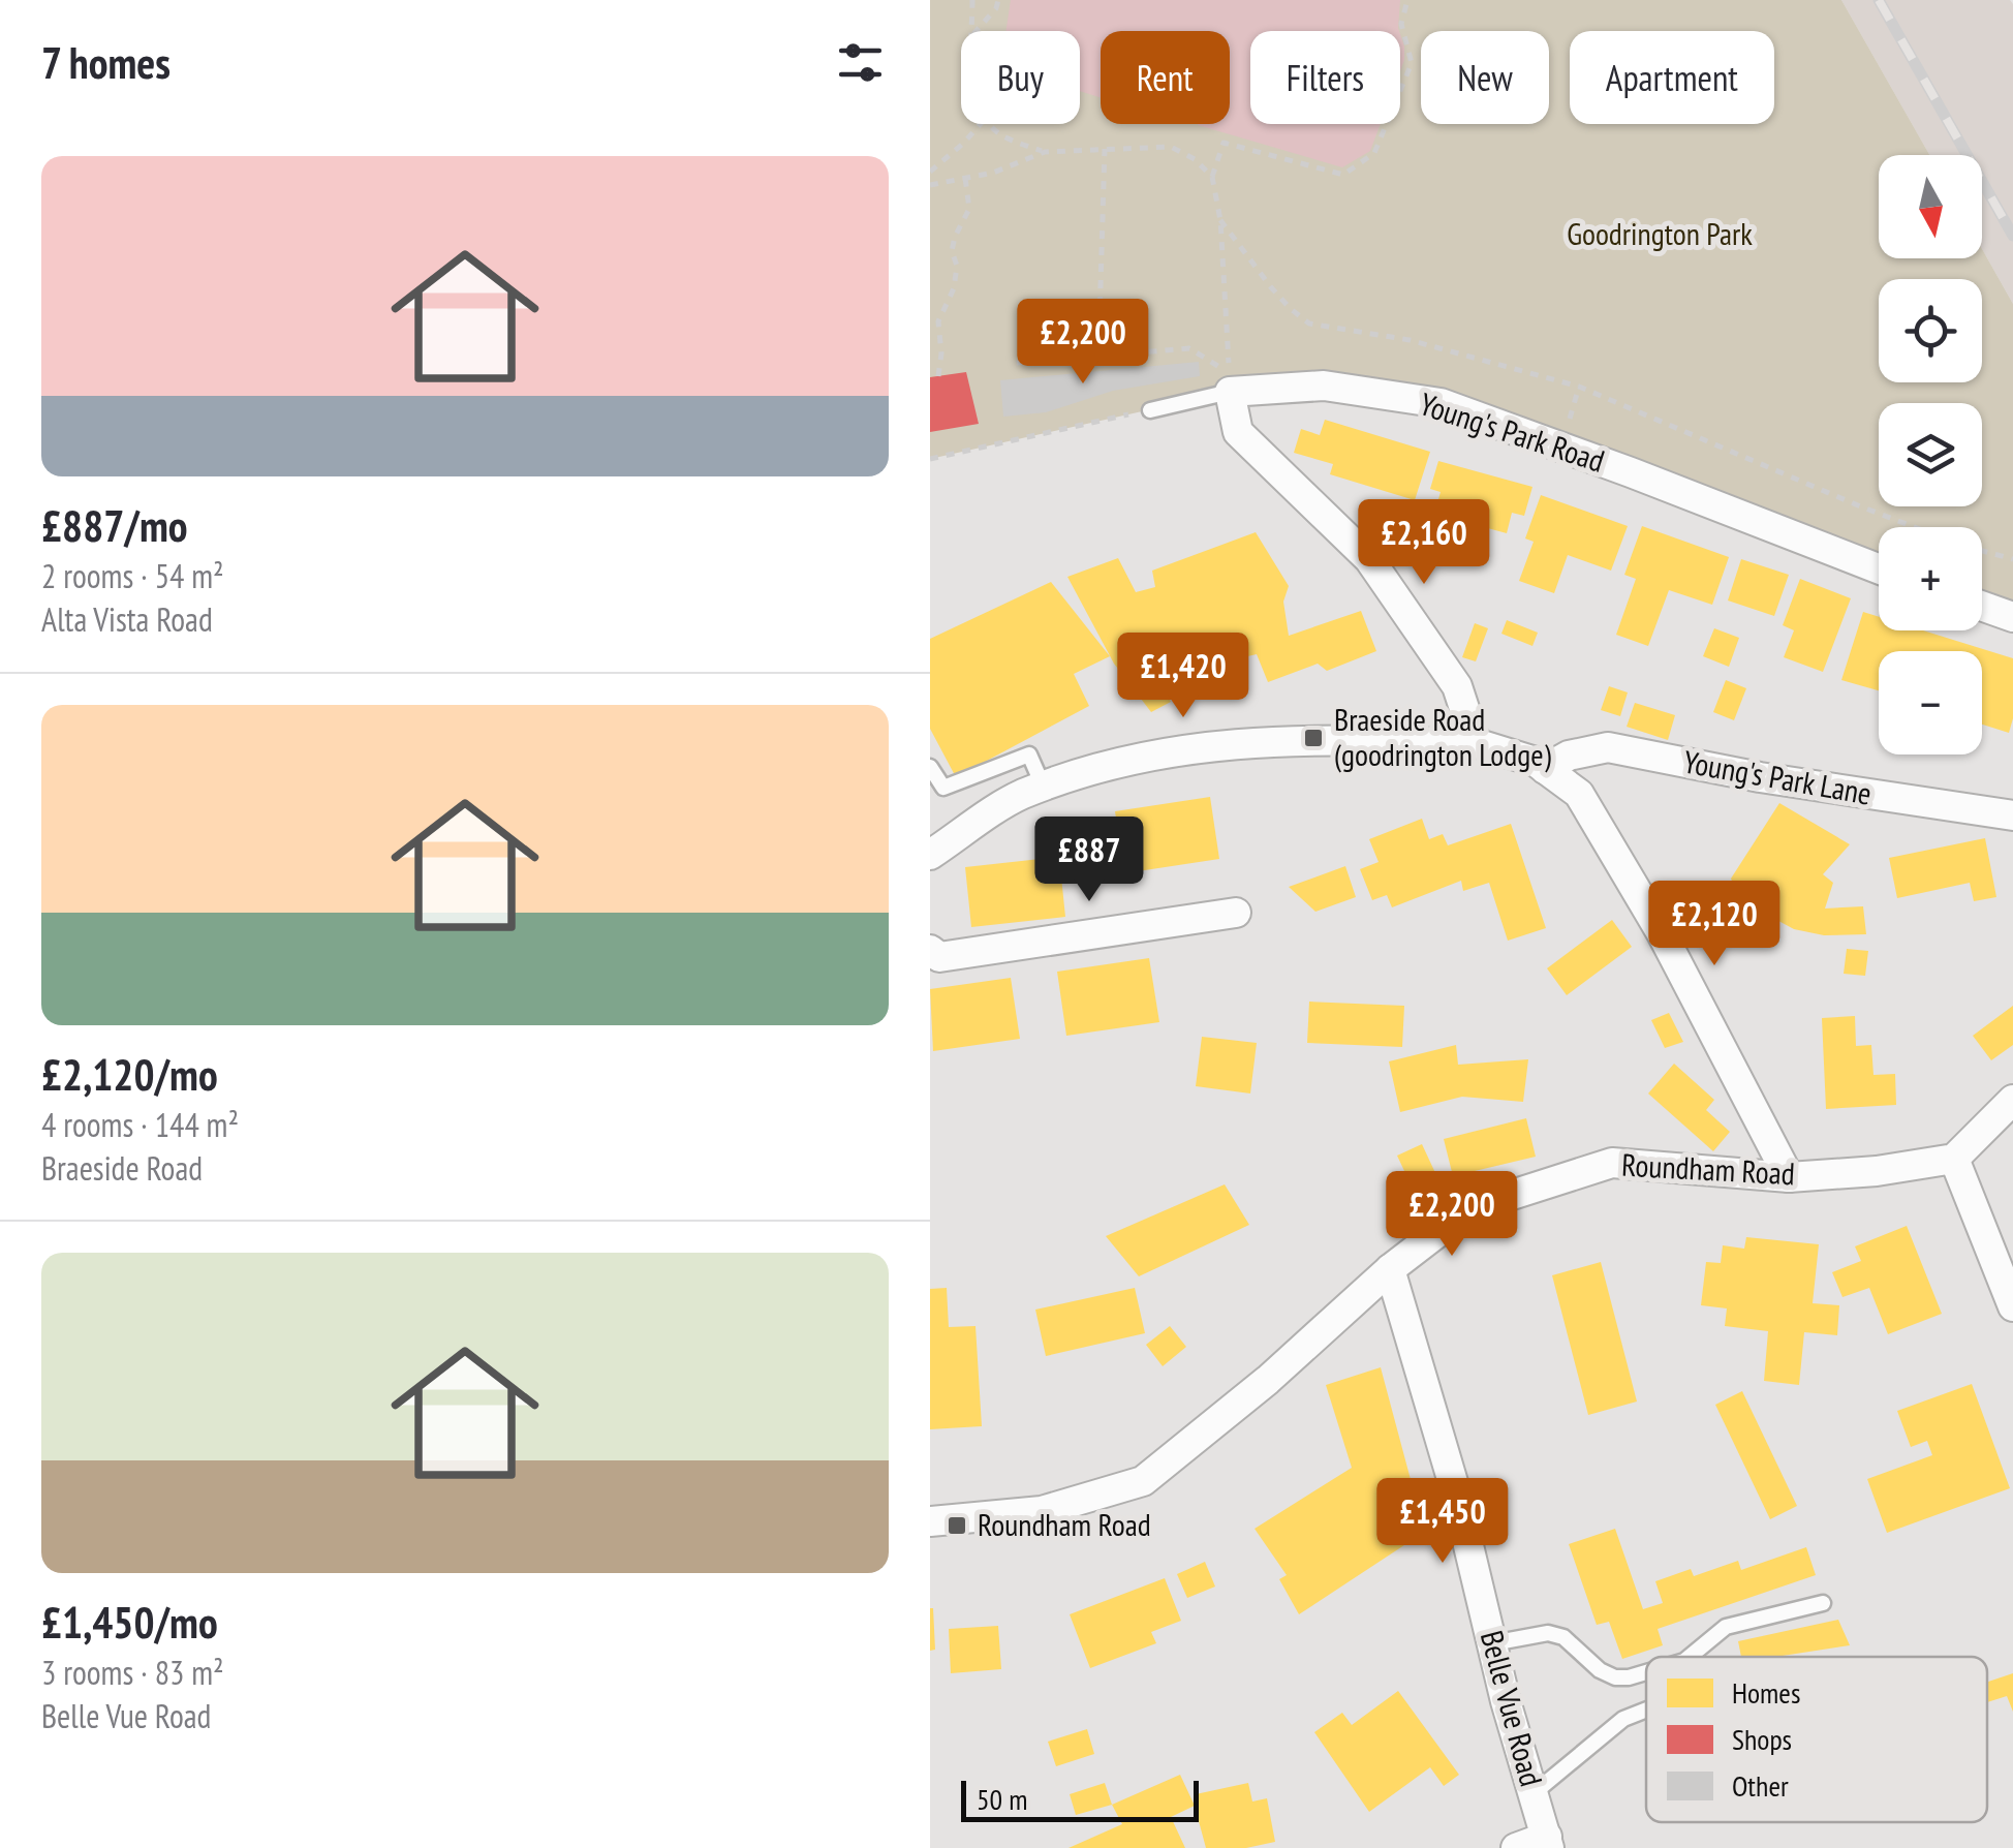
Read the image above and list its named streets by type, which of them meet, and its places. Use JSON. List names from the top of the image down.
{
  "streets": {
    "street": [
      "Young's Park Road",
      "Young's Park Lane",
      "Roundham Road",
      "Belle Vue Road"
    ]
  },
  "crossings": [
    ["Roundham Road", "Belle Vue Road"]
  ],
  "parks": ["Goodrington Park"],
  "places": {
    "transit": ["Braeside Road (goodrington Lodge)", "Roundham Road"]
  },
  "legend": ["Homes", "Shops", "Other"],
  "scale_bar": "50 m",
  "north": "bottom",
  "page": {
    "heading": "7 homes",
    "chip": [
      "Buy",
      "Rent",
      "Filters",
      "New",
      "Apartment"
    ],
    "list": [
      {
        "name": "£887/mo",
        "note": "2 rooms · 54 m² · Alta Vista Road"
      },
      {
        "name": "£2,120/mo",
        "note": "4 rooms · 144 m² · Braeside Road"
      },
      {
        "name": "£1,450/mo",
        "note": "3 rooms · 83 m² · Belle Vue Road"
      }
    ],
    "map_buttons": ["+", "−"],
    "price": [
      "£2,200",
      "£2,160",
      "£1,420",
      "£887",
      "£2,120",
      "£2,200",
      "£1,450"
    ],
    "scale": "50 m"
  }
}
